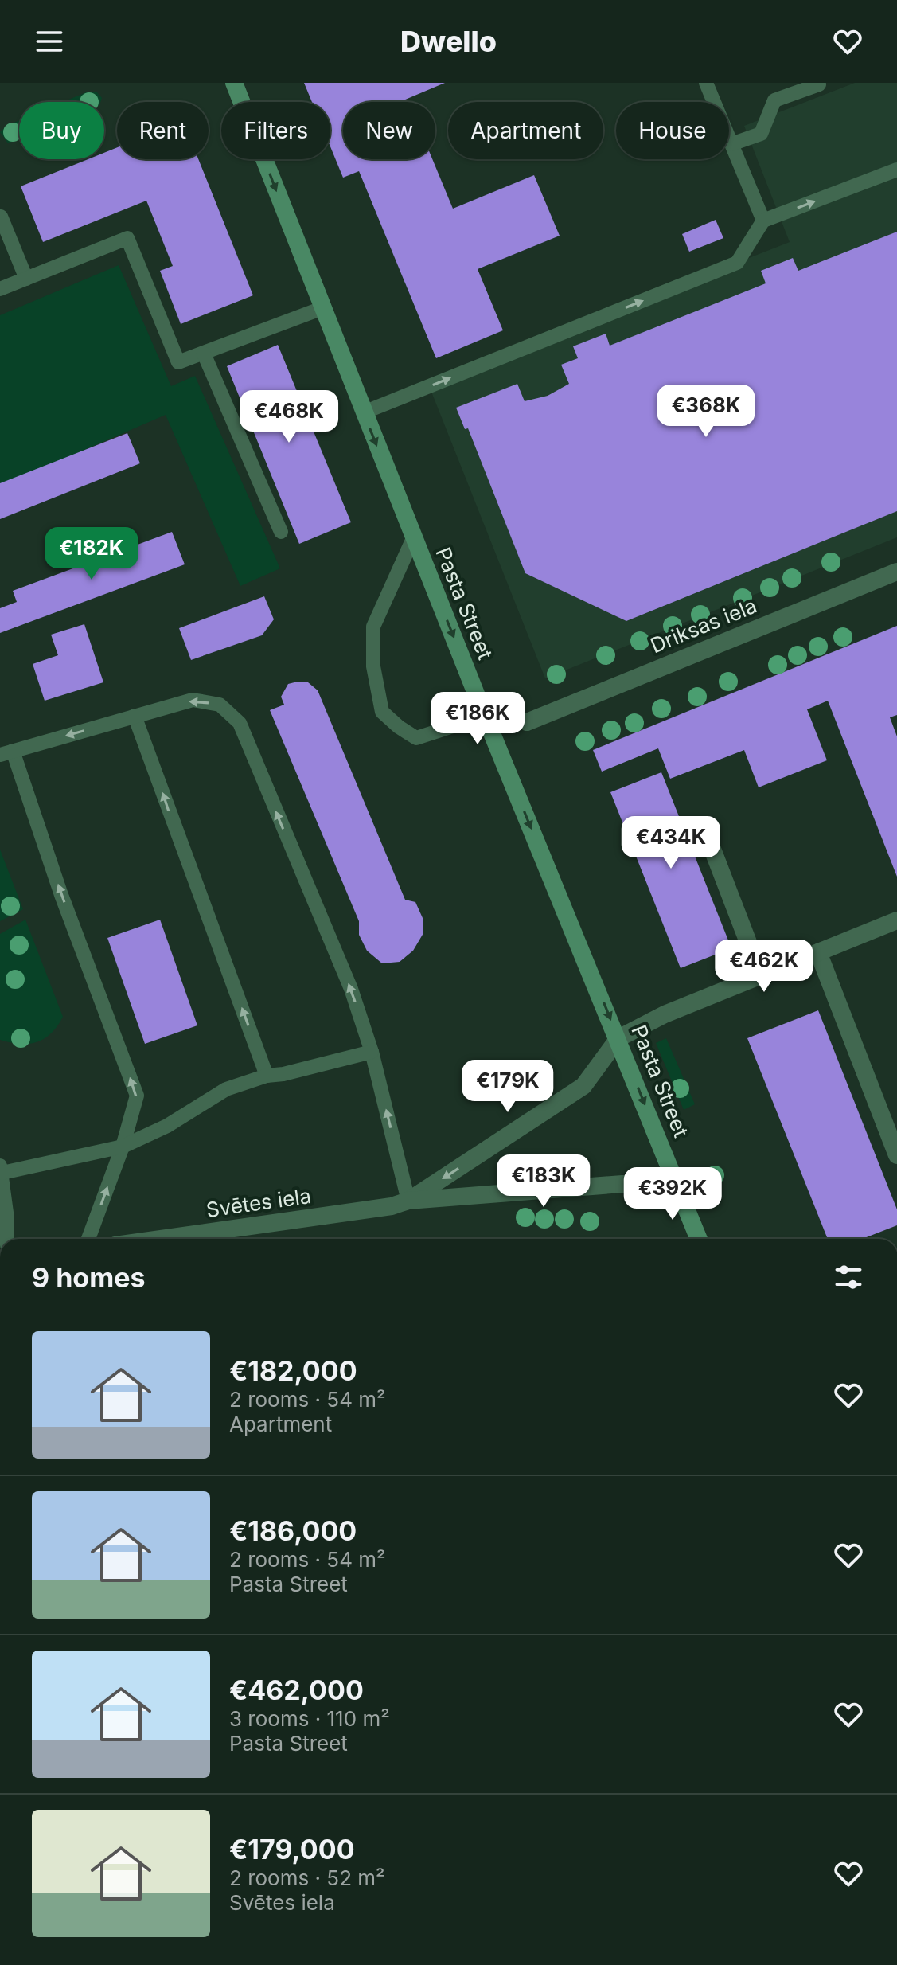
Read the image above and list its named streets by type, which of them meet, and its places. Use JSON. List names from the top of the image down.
{
  "streets": {
    "main road": ["Pasta Street"],
    "street": ["Driksas iela", "Svētes iela"]
  },
  "crossings": [
    ["Pasta Street", "Svētes iela"]
  ],
  "one_way": ["Pasta Street"],
  "page": {
    "header": "Dwello",
    "chip": [
      "Buy",
      "Rent",
      "Filters",
      "New",
      "Apartment",
      "House"
    ],
    "price": [
      "€368K",
      "€468K",
      "€182K",
      "€186K",
      "€434K",
      "€462K",
      "€179K",
      "€183K",
      "€392K"
    ],
    "heading": "9 homes",
    "list": [
      {
        "name": "€182,000",
        "note": "2 rooms · 54 m² · Apartment"
      },
      {
        "name": "€186,000",
        "note": "2 rooms · 54 m² · Pasta Street"
      },
      {
        "name": "€462,000",
        "note": "3 rooms · 110 m² · Pasta Street"
      },
      {
        "name": "€179,000",
        "note": "2 rooms · 52 m² · Svētes iela"
      }
    ]
  }
}
